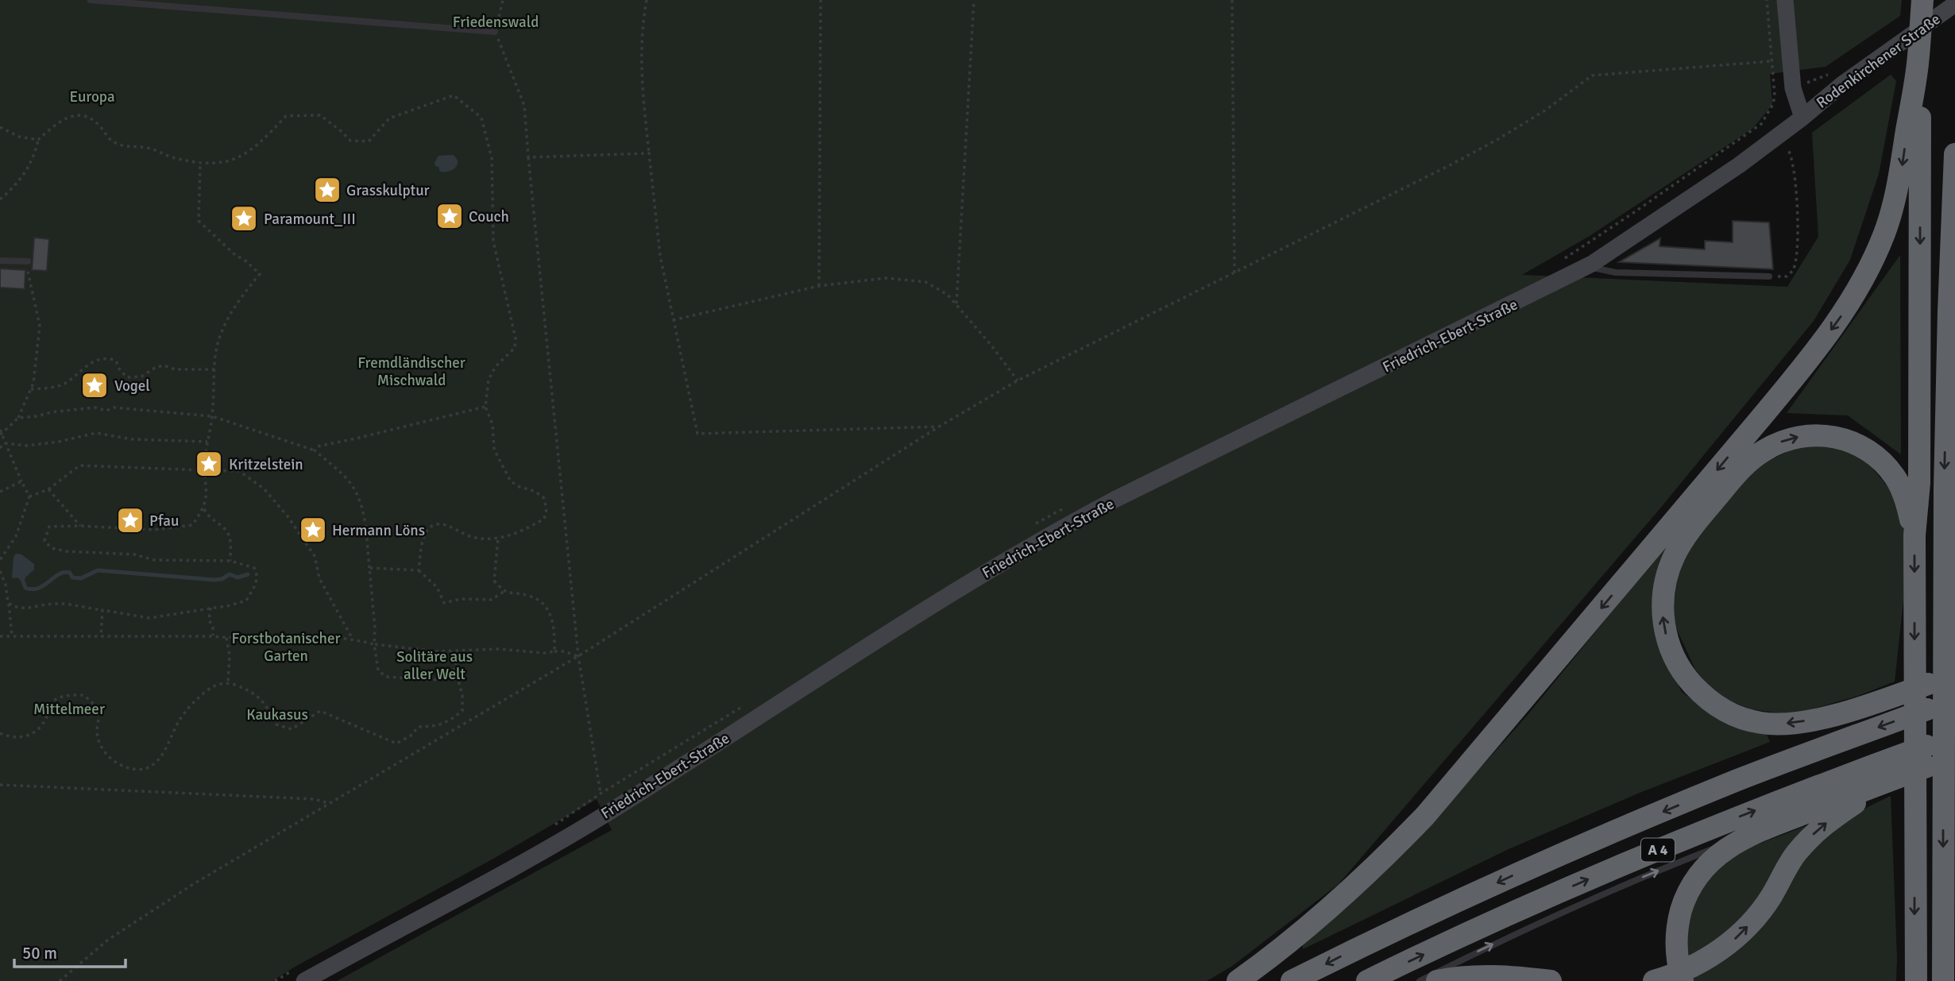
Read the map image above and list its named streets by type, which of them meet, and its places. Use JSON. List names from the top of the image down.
{
  "streets": {
    "highway": ["A 4"],
    "main road": ["Rodenkirchener Straße", "Friedrich-Ebert-Straße"]
  },
  "crossings": [
    ["Rodenkirchener Straße", "Friedrich-Ebert-Straße"]
  ],
  "parks": [
    "Friedenswald",
    "Europa",
    "Fremdländischer Mischwald",
    "Forstbotanischer Garten",
    "Solitäre aus aller Welt",
    "Mittelmeer",
    "Kaukasus"
  ],
  "places": {
    "place": [
      "Grasskulptur",
      "Couch",
      "Paramount_III",
      "Vogel",
      "Kritzelstein",
      "Pfau",
      "Hermann Löns"
    ]
  },
  "scale_bar": "50 m"
}
